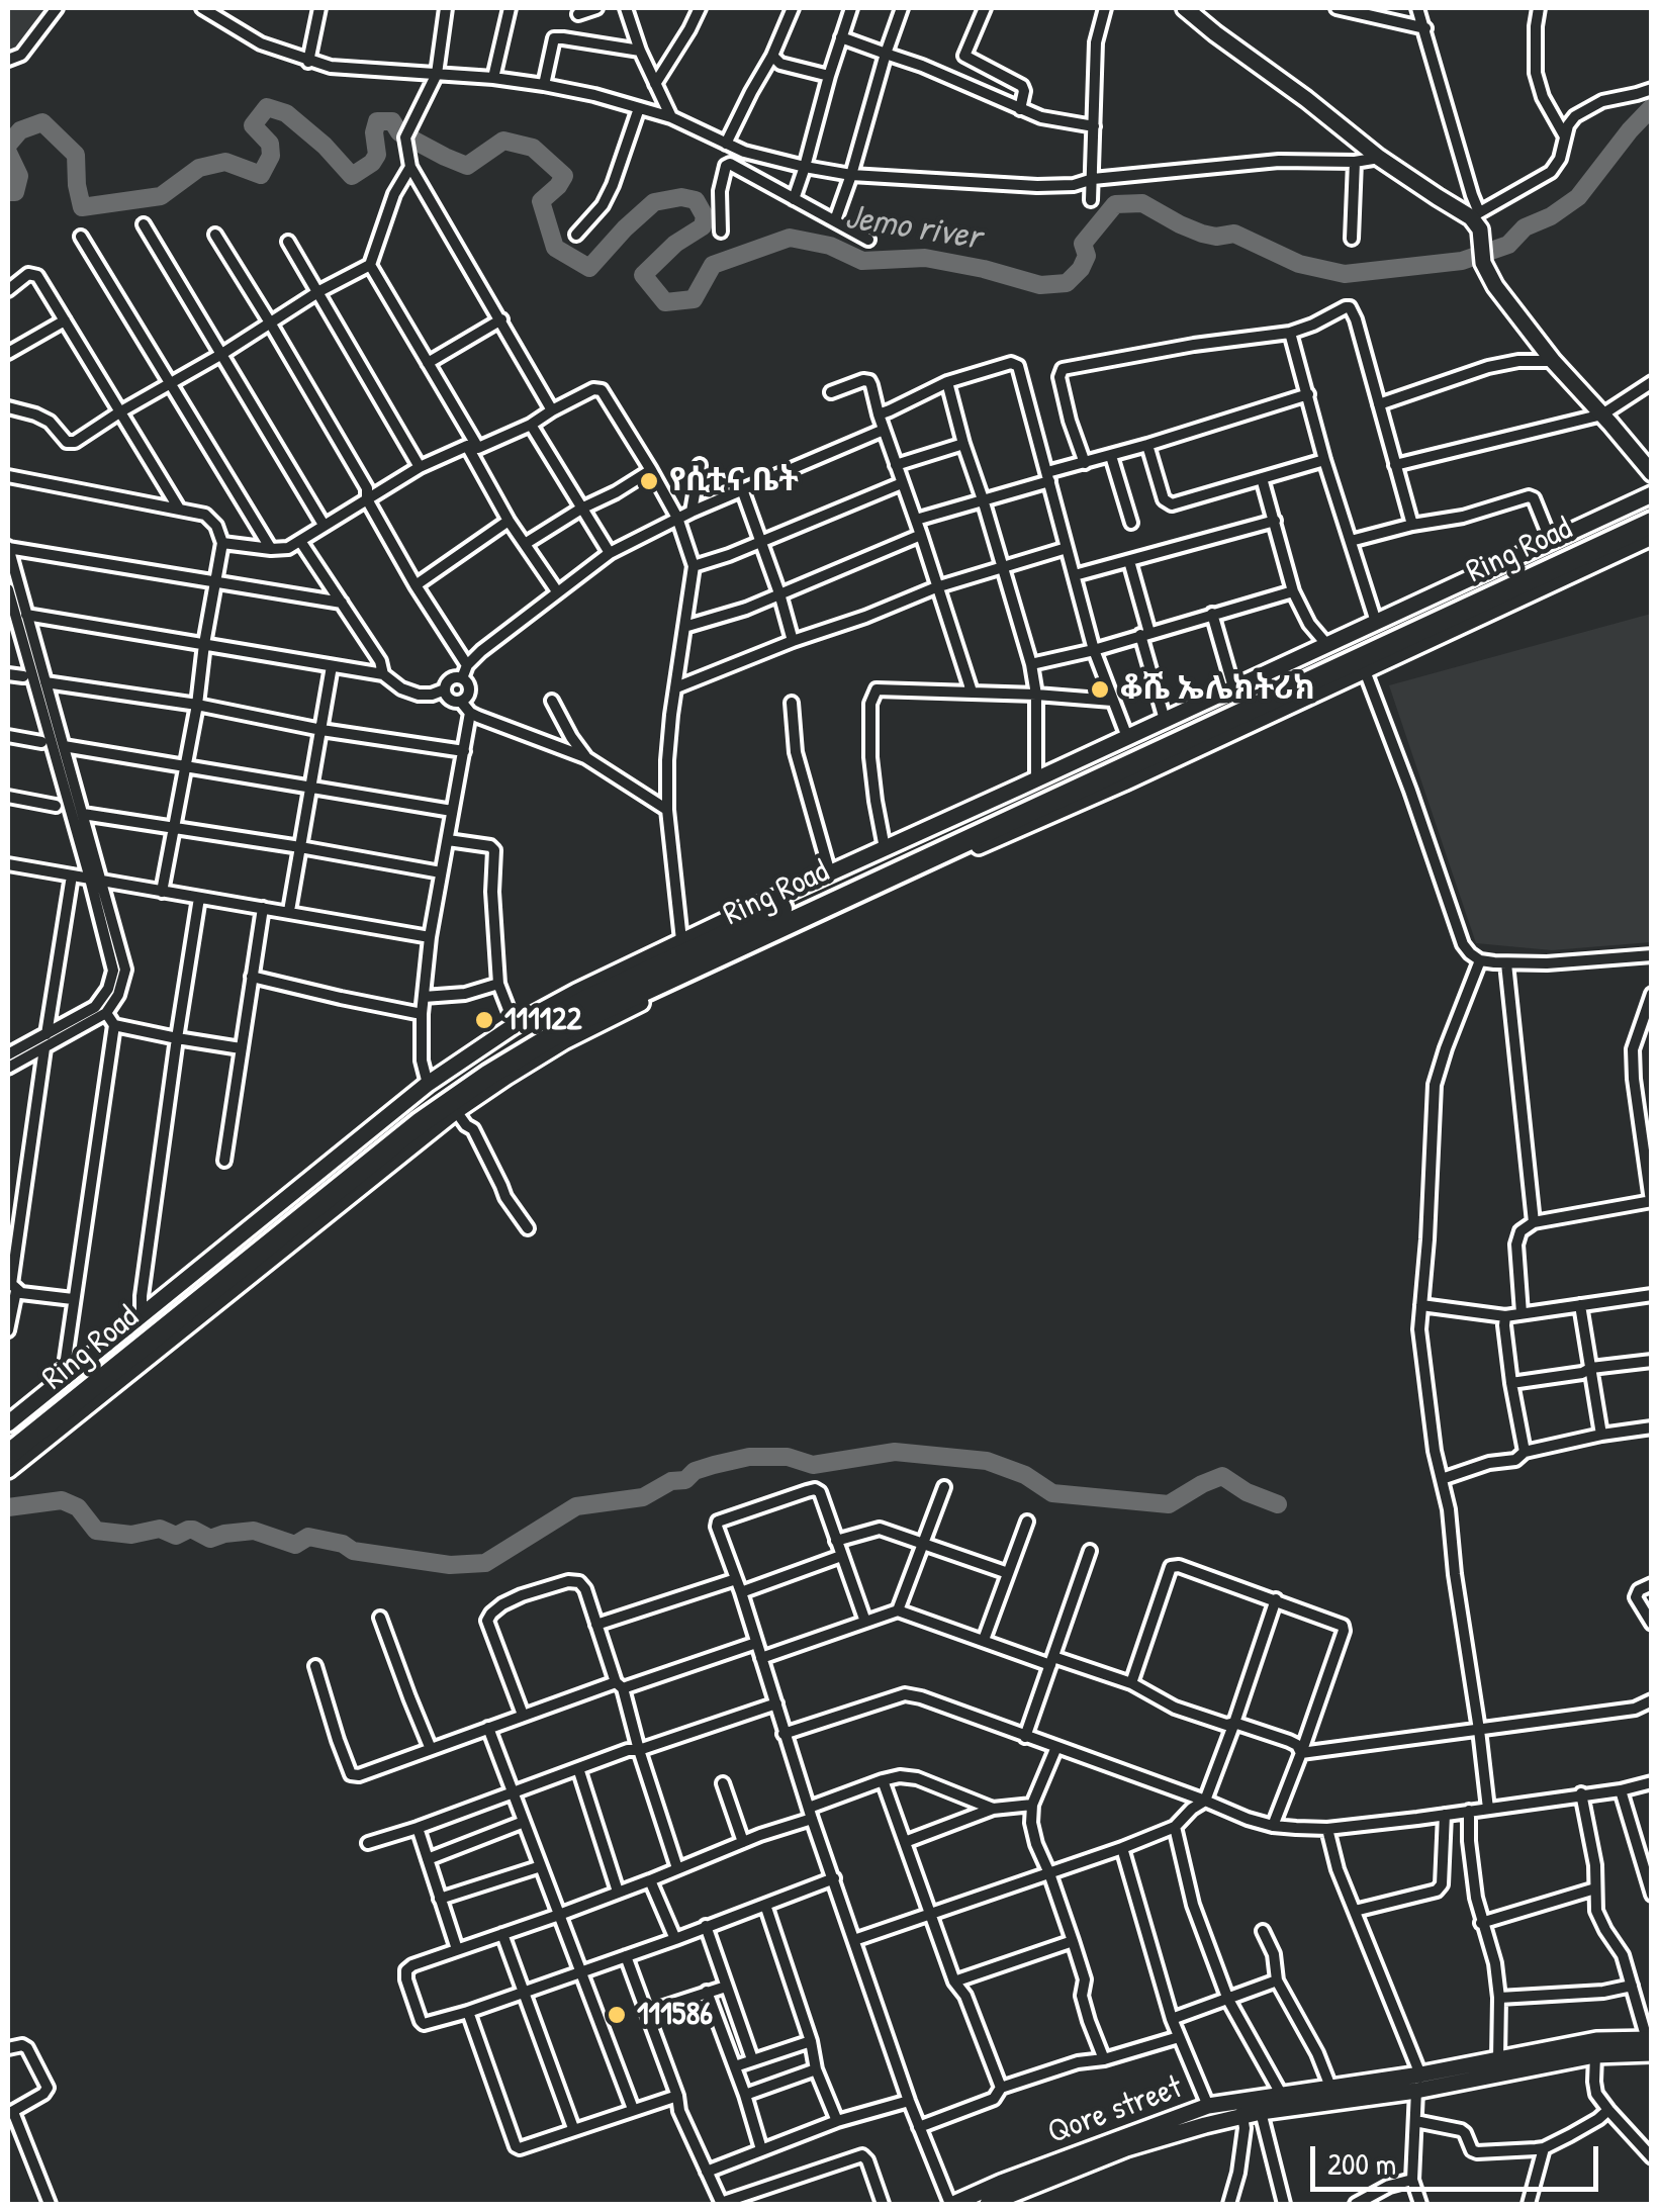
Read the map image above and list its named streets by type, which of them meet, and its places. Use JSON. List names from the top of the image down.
{
  "streets": {
    "highway": ["Ring Road"],
    "street": ["Qore street"]
  },
  "water": ["Jemo river"],
  "places": [
    "የሲቲና ቤት",
    "ቆሼ ኤሌክትሪክ",
    "111122",
    "111586"
  ],
  "scale_bar": "200 m"
}
